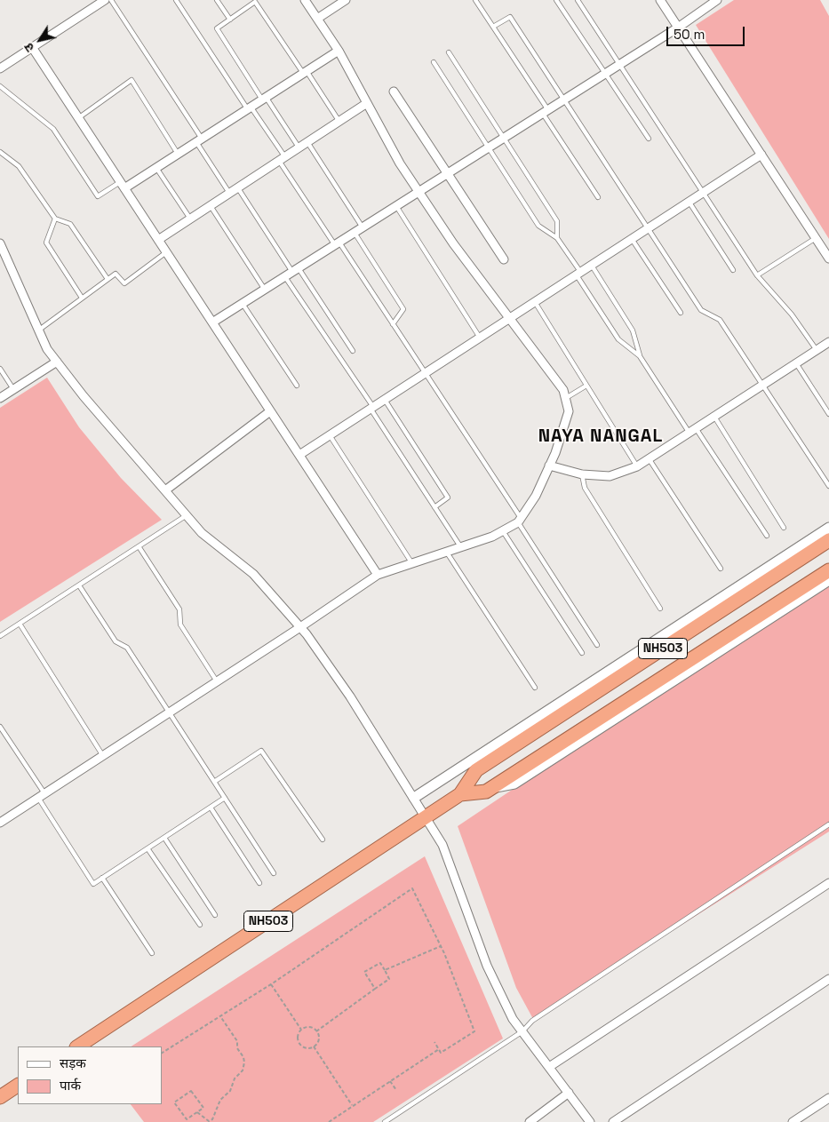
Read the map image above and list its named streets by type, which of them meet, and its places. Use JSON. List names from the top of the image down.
{
  "streets": {
    "highway": ["NH503"]
  },
  "districts": ["NAYA NANGAL"],
  "legend": ["सड़क", "पार्क"],
  "scale_bar": "50 m",
  "north": "bottom left"
}
